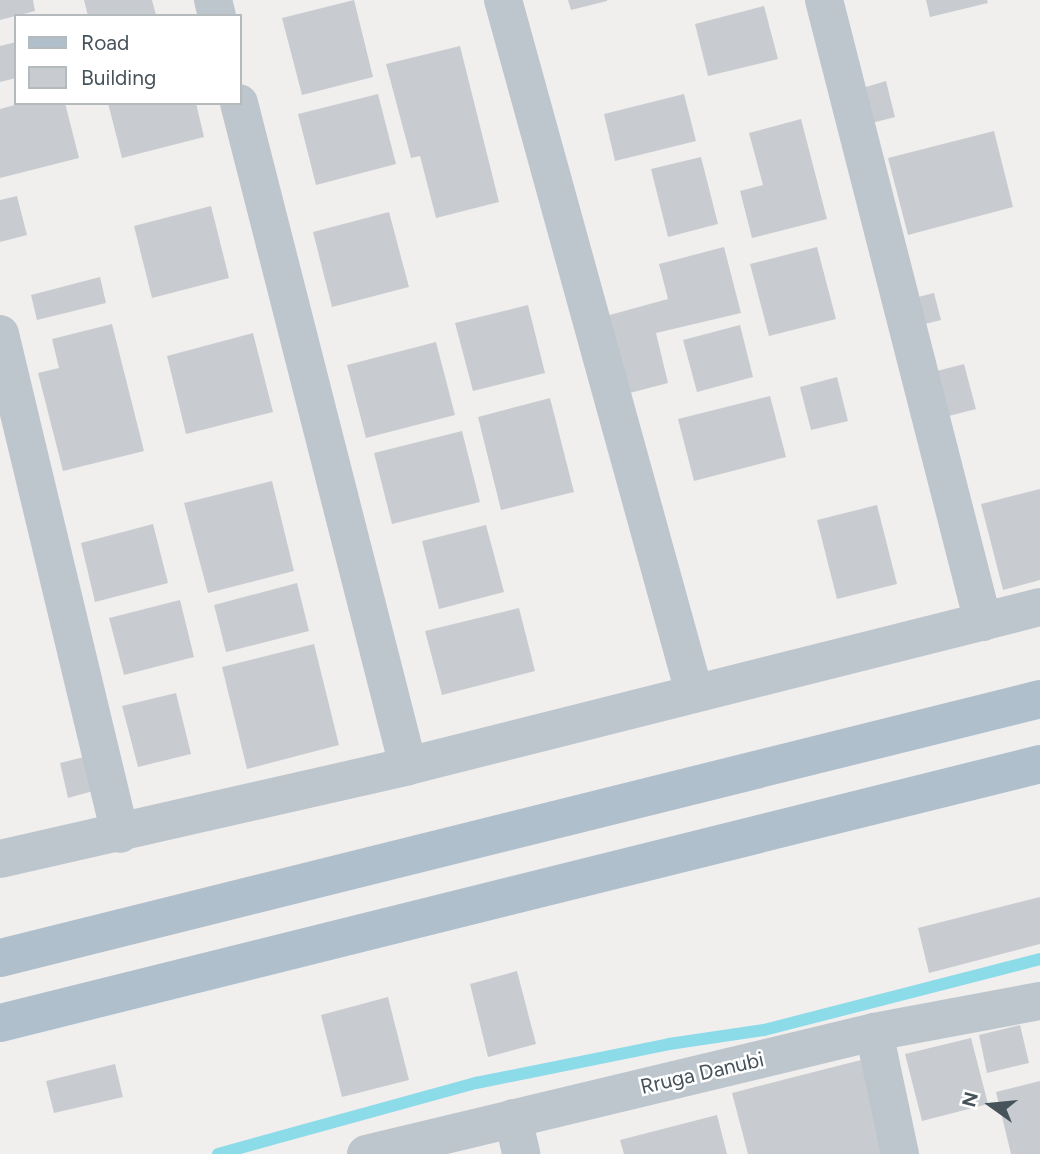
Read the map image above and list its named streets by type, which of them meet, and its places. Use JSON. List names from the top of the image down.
{
  "streets": {
    "street": ["Rruga Danubi"]
  },
  "legend": ["Road", "Building"],
  "north": "left"
}
